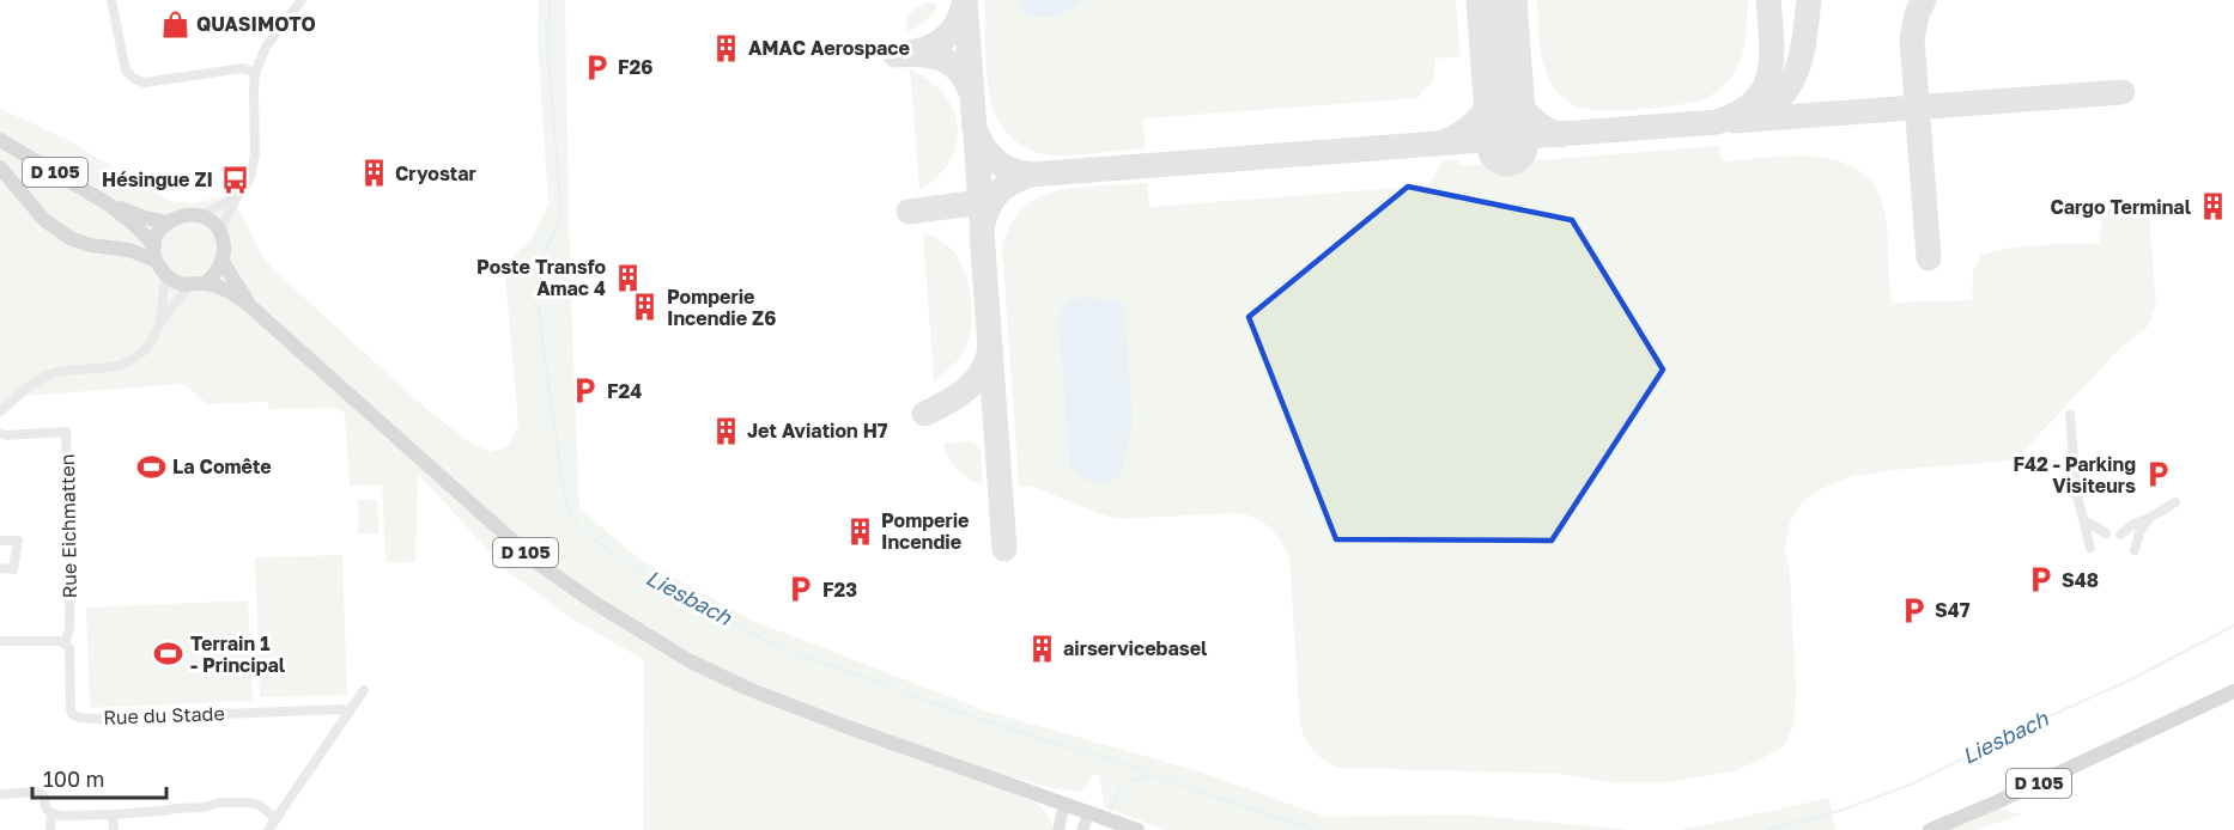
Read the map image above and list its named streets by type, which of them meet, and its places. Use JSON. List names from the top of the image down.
{
  "streets": {
    "main road": ["D 105"],
    "street": ["Rue Eichmatten", "Rue du Stade"]
  },
  "crossings": [
    ["Rue Eichmatten", "Rue du Stade"]
  ],
  "water": ["Liesbach"],
  "places": {
    "shop": ["QUASIMOTO"],
    "building": [
      "AMAC Aerospace",
      "Cryostar",
      "Cargo Terminal",
      "Poste Transfo Amac 4",
      "Pomperie Incendie Z6",
      "Jet Aviation H7",
      "Pomperie Incendie",
      "airservicebasel"
    ],
    "parking": [
      "F26",
      "F24",
      "F42 - Parking Visiteurs",
      "S48",
      "F23",
      "S47"
    ],
    "bus stop": ["Hésingue ZI"],
    "sports": ["La Comête", "Terrain 1 - Principal"]
  },
  "scale_bar": "100 m"
}
